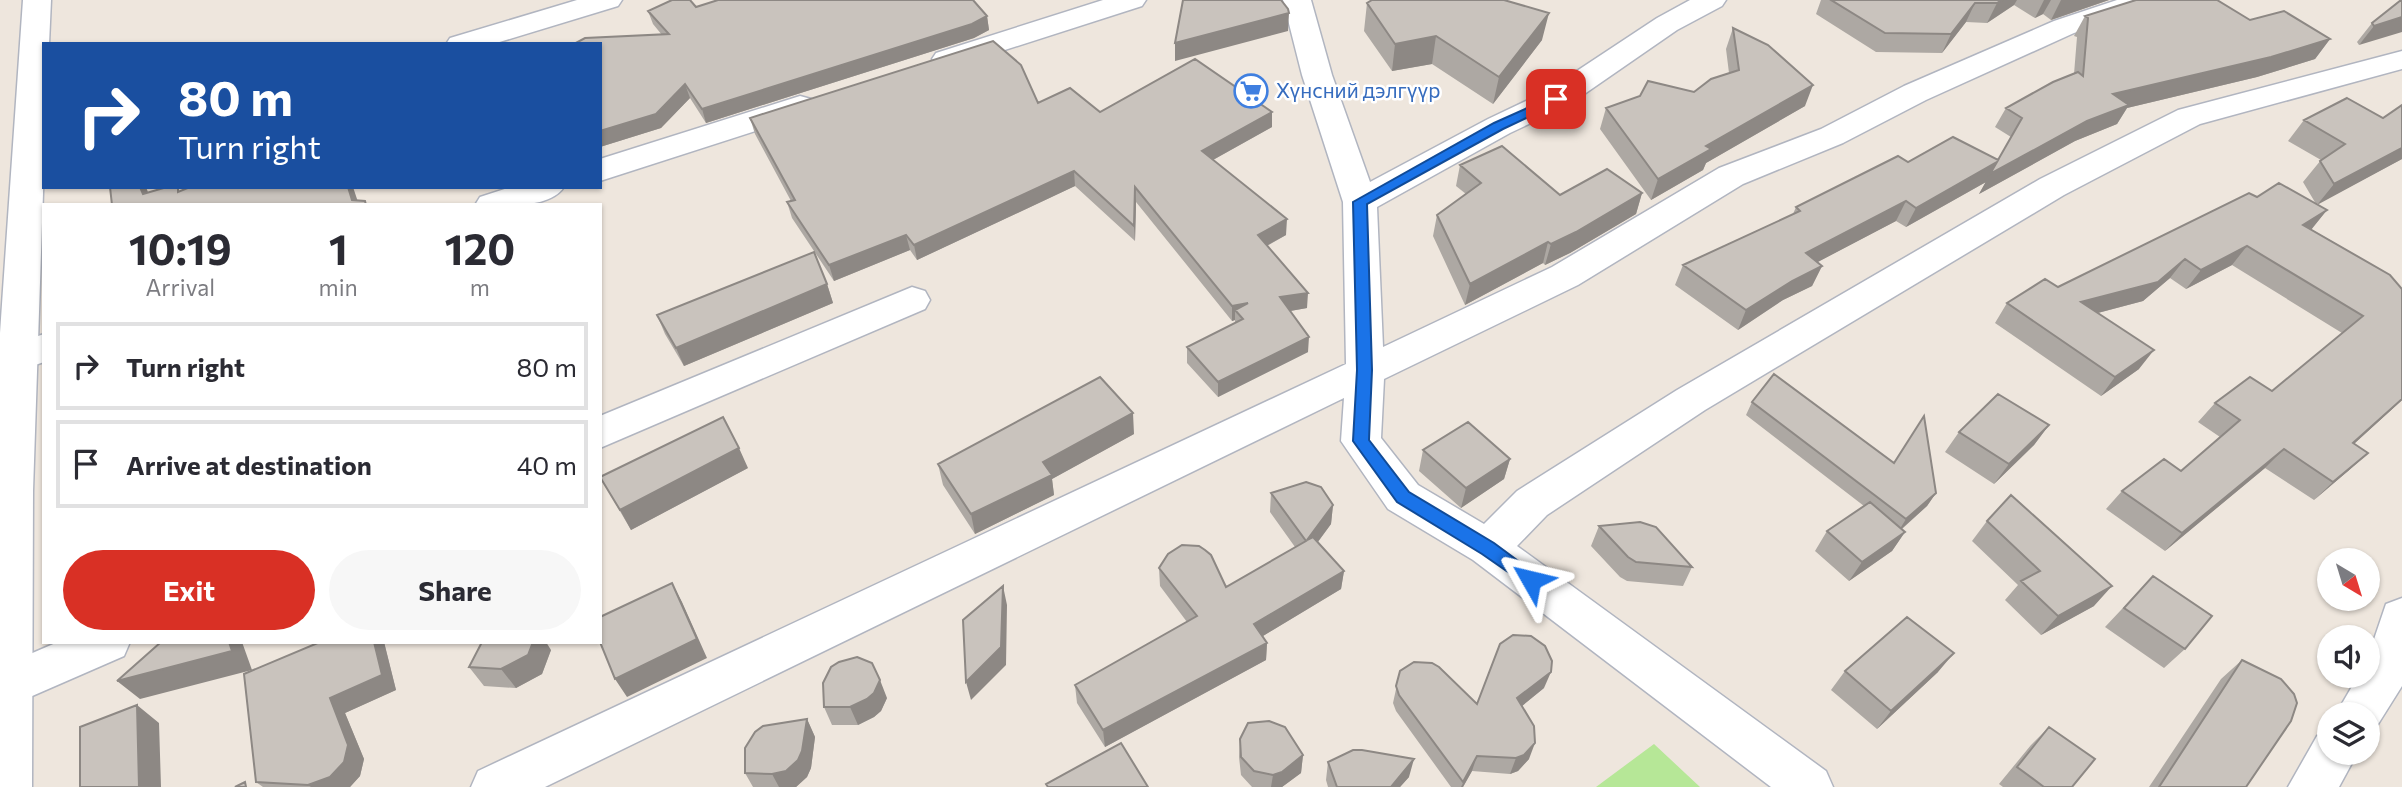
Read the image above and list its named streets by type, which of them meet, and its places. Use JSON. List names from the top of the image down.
{
  "places": {
    "supermarket": ["Хүнсний дэлгүүр"]
  },
  "north": "bottom right",
  "page": {
    "turn": ["80 m", "Turn right"],
    "eta": [
      "10:19",
      "Arrival",
      "1",
      "min",
      "120",
      "m"
    ],
    "list": [
      {
        "name": "Turn right",
        "value": "80 m"
      },
      {
        "name": "Arrive at destination",
        "value": "40 m"
      }
    ],
    "buttons": ["Exit", "Share"]
  }
}
